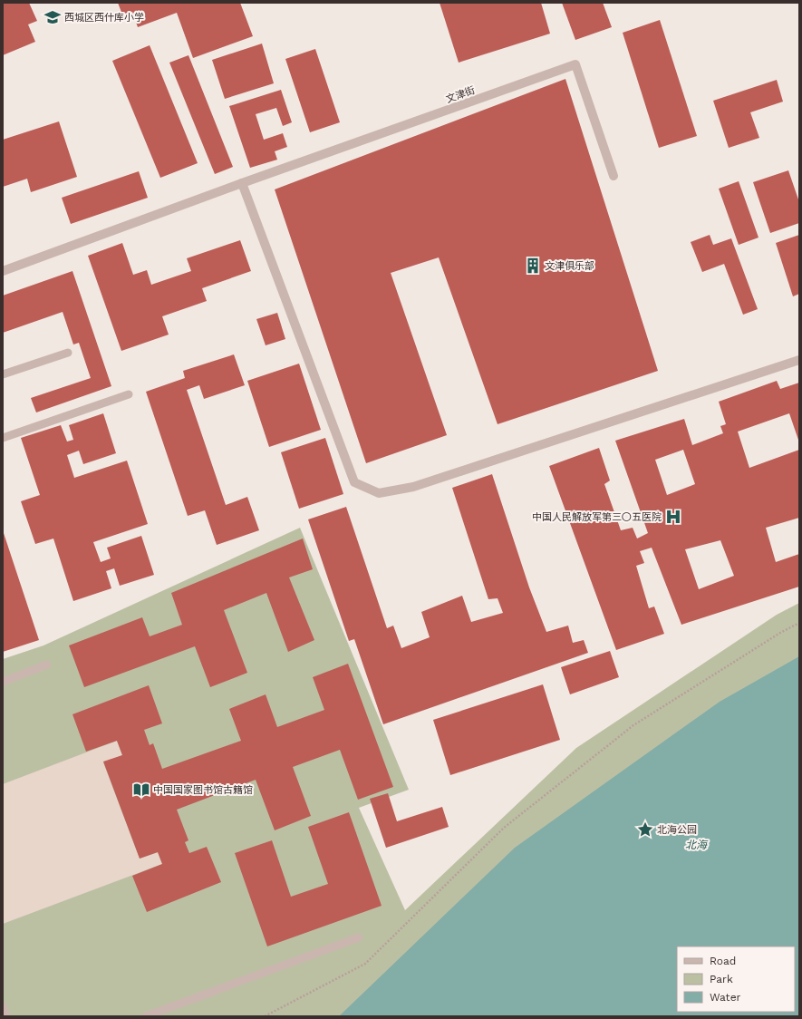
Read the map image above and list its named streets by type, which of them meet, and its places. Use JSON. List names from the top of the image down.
{
  "streets": {
    "street": ["文津街"]
  },
  "water": ["北海"],
  "places": {
    "school or university": ["西城区西什库小学"],
    "building": ["文津俱乐部"],
    "hospital": ["中国人民解放军第三〇五医院"],
    "library": ["中国国家图书馆古籍馆"],
    "place": ["北海公园"]
  },
  "legend": ["Road", "Park", "Water"]
}
